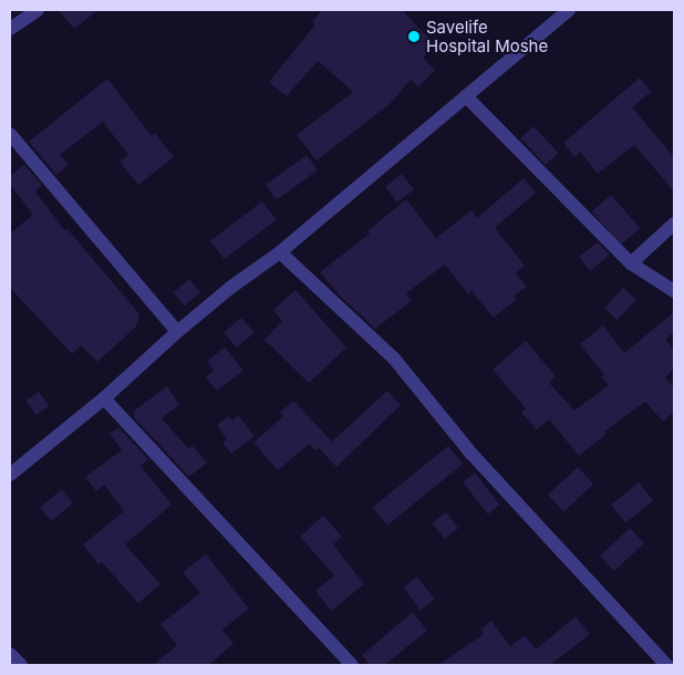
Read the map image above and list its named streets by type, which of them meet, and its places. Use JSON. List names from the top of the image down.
{
  "places": ["Savelife Hospital Moshe"]
}
